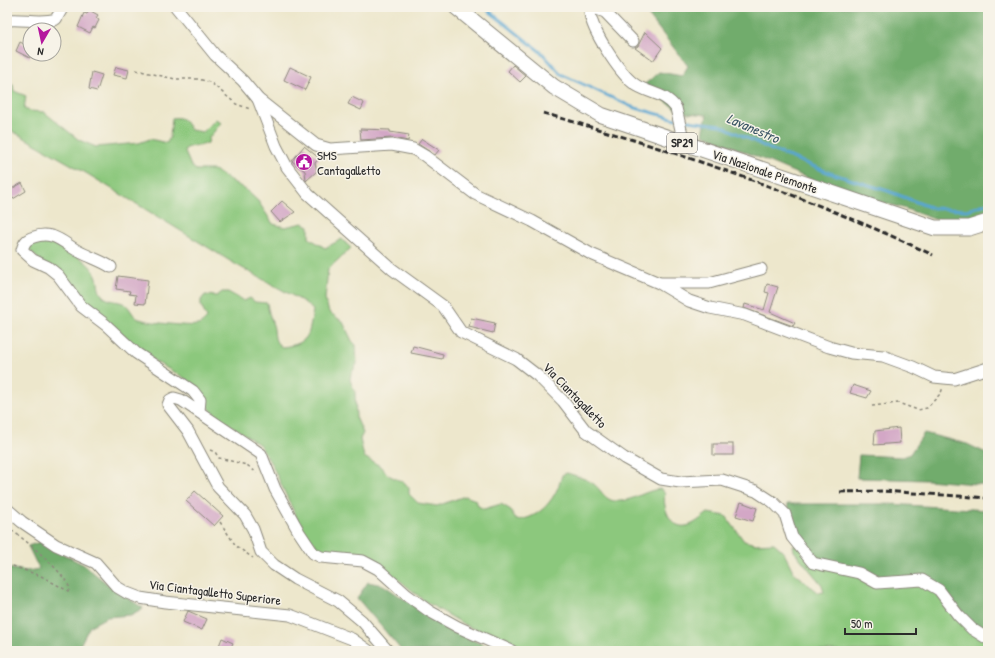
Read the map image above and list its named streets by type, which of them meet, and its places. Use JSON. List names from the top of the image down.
{
  "streets": {
    "main road": ["SP29", "Via Nazionale Piemonte"],
    "street": ["Via Ciantagalletto", "Via Ciantagalletto Superiore"]
  },
  "water": ["Lavanestro"],
  "places": {
    "public building": ["SMS Cantagalletto"]
  },
  "scale_bar": "50 m",
  "north": "bottom"
}
